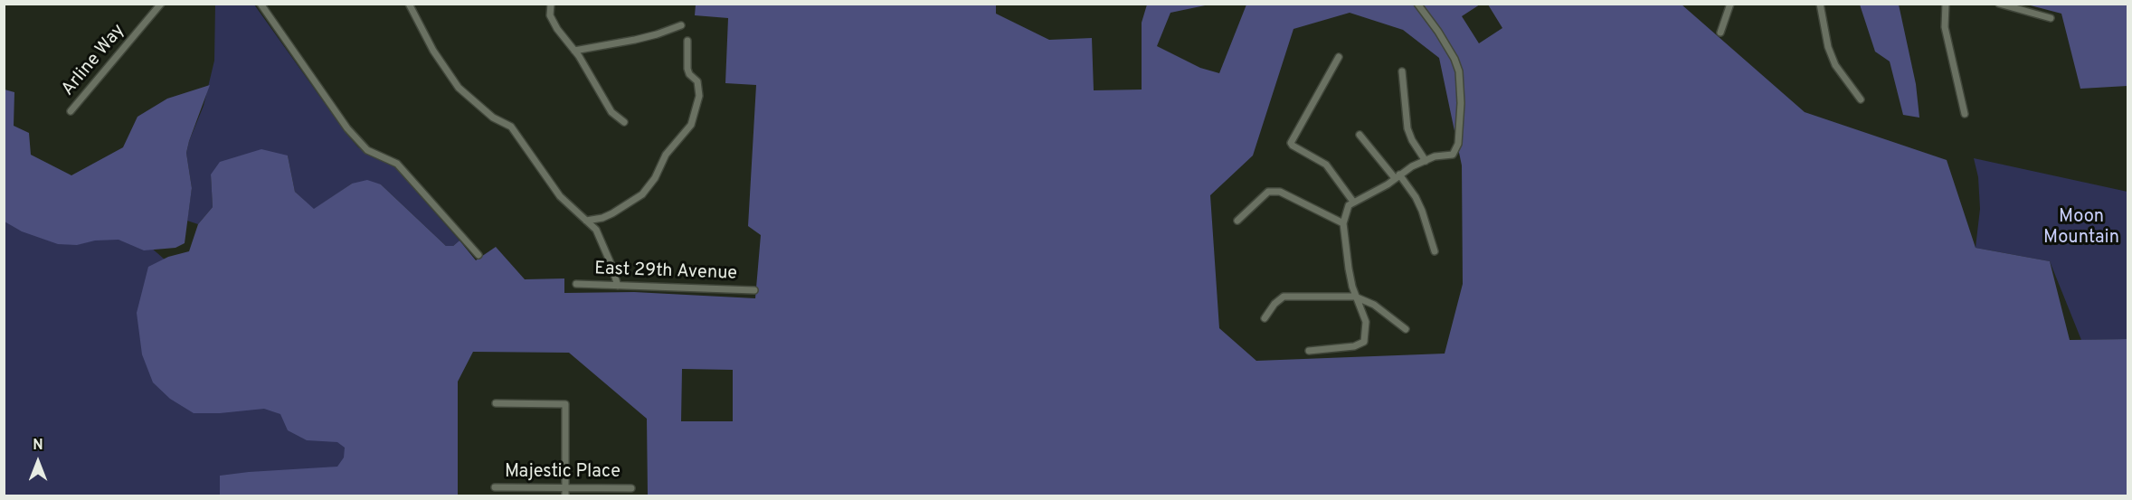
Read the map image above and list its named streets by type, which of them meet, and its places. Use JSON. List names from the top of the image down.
{
  "streets": {
    "street": ["Arline Way", "East 29th Avenue", "Majestic Place"]
  },
  "parks": ["Moon Mountain"],
  "north": "top"
}
